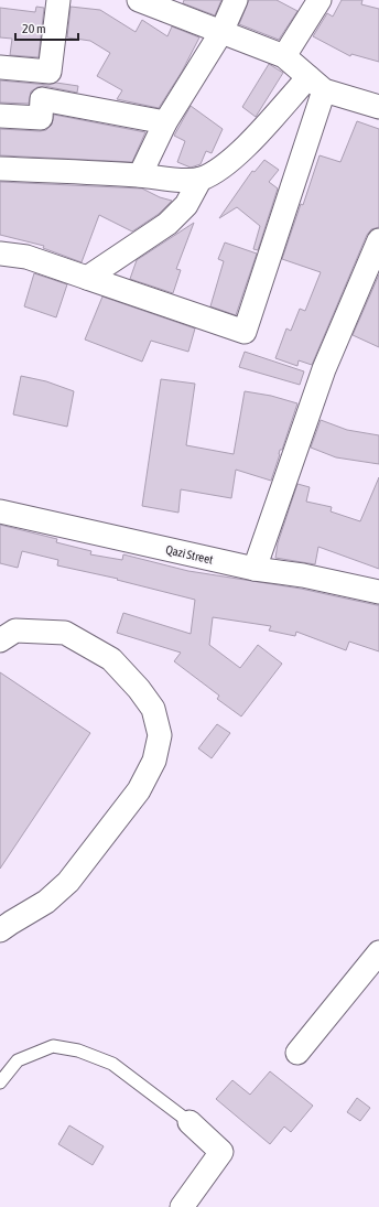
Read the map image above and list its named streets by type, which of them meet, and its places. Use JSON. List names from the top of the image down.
{
  "streets": {
    "street": ["Qazi Street"]
  },
  "scale_bar": "20 m"
}
